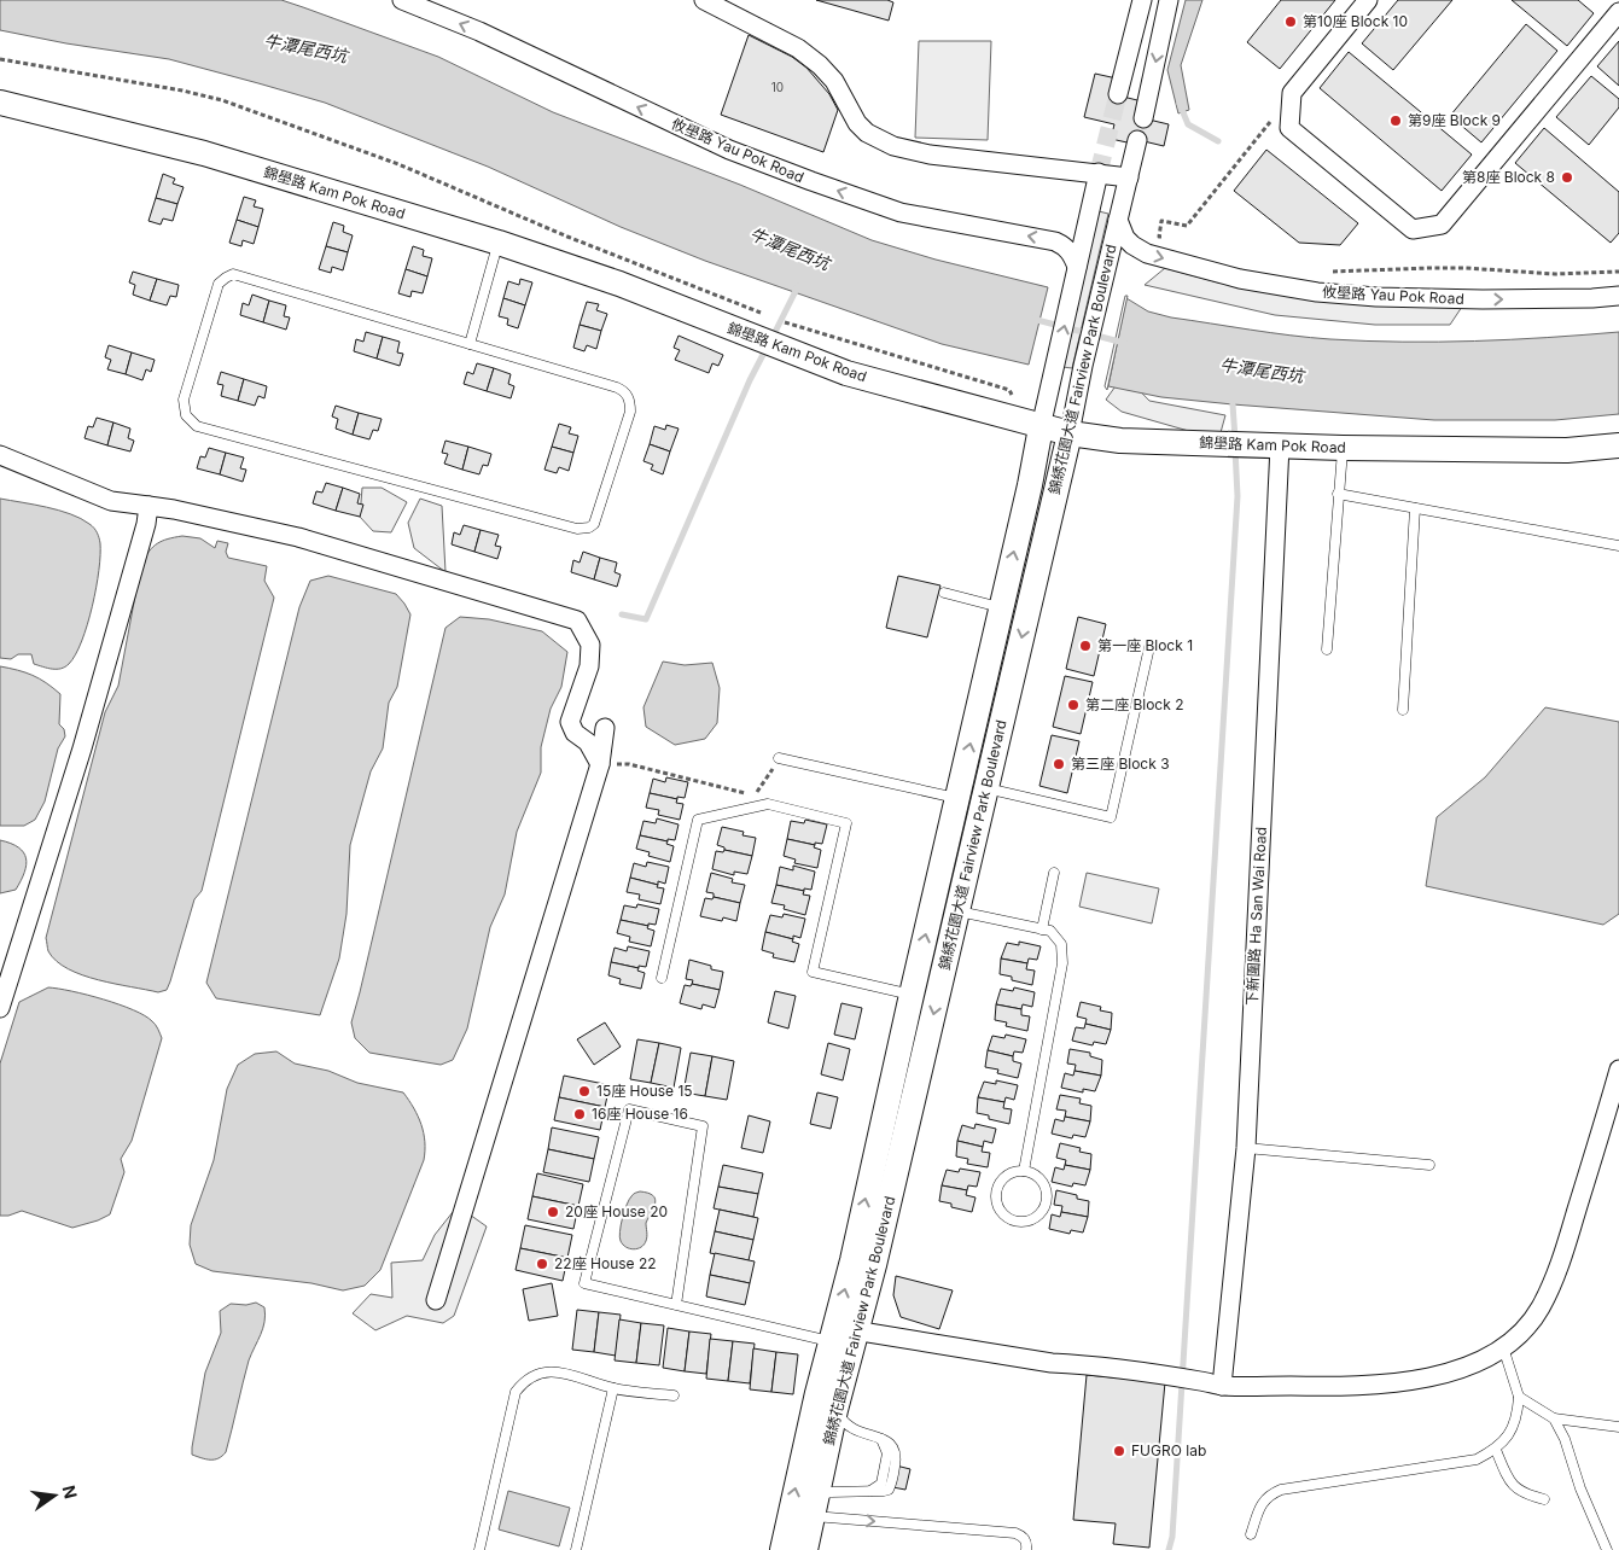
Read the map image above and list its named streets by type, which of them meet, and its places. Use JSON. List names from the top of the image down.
{
  "streets": {
    "street": [
      "攸壆路 Yau Pok Road",
      "錦壆路 Kam Pok Road",
      "錦綉花園大道 Fairview Park Boulevard",
      "下新圍路 Ha San Wai Road"
    ]
  },
  "crossings": [
    ["攸壆路 Yau Pok Road", "錦綉花園大道 Fairview Park Boulevard"],
    ["錦壆路 Kam Pok Road", "錦綉花園大道 Fairview Park Boulevard"],
    ["錦壆路 Kam Pok Road", "下新圍路 Ha San Wai Road"]
  ],
  "water": ["牛潭尾西坑"],
  "places": [
    "第10座 Block 10",
    "第9座 Block 9",
    "第8座 Block 8",
    "第一座 Block 1",
    "第二座 Block 2",
    "第三座 Block 3",
    "15座 House 15",
    "16座 House 16",
    "20座 House 20",
    "22座 House 22",
    "FUGRO lab"
  ],
  "house_numbers": ["10"],
  "north": "right"
}
